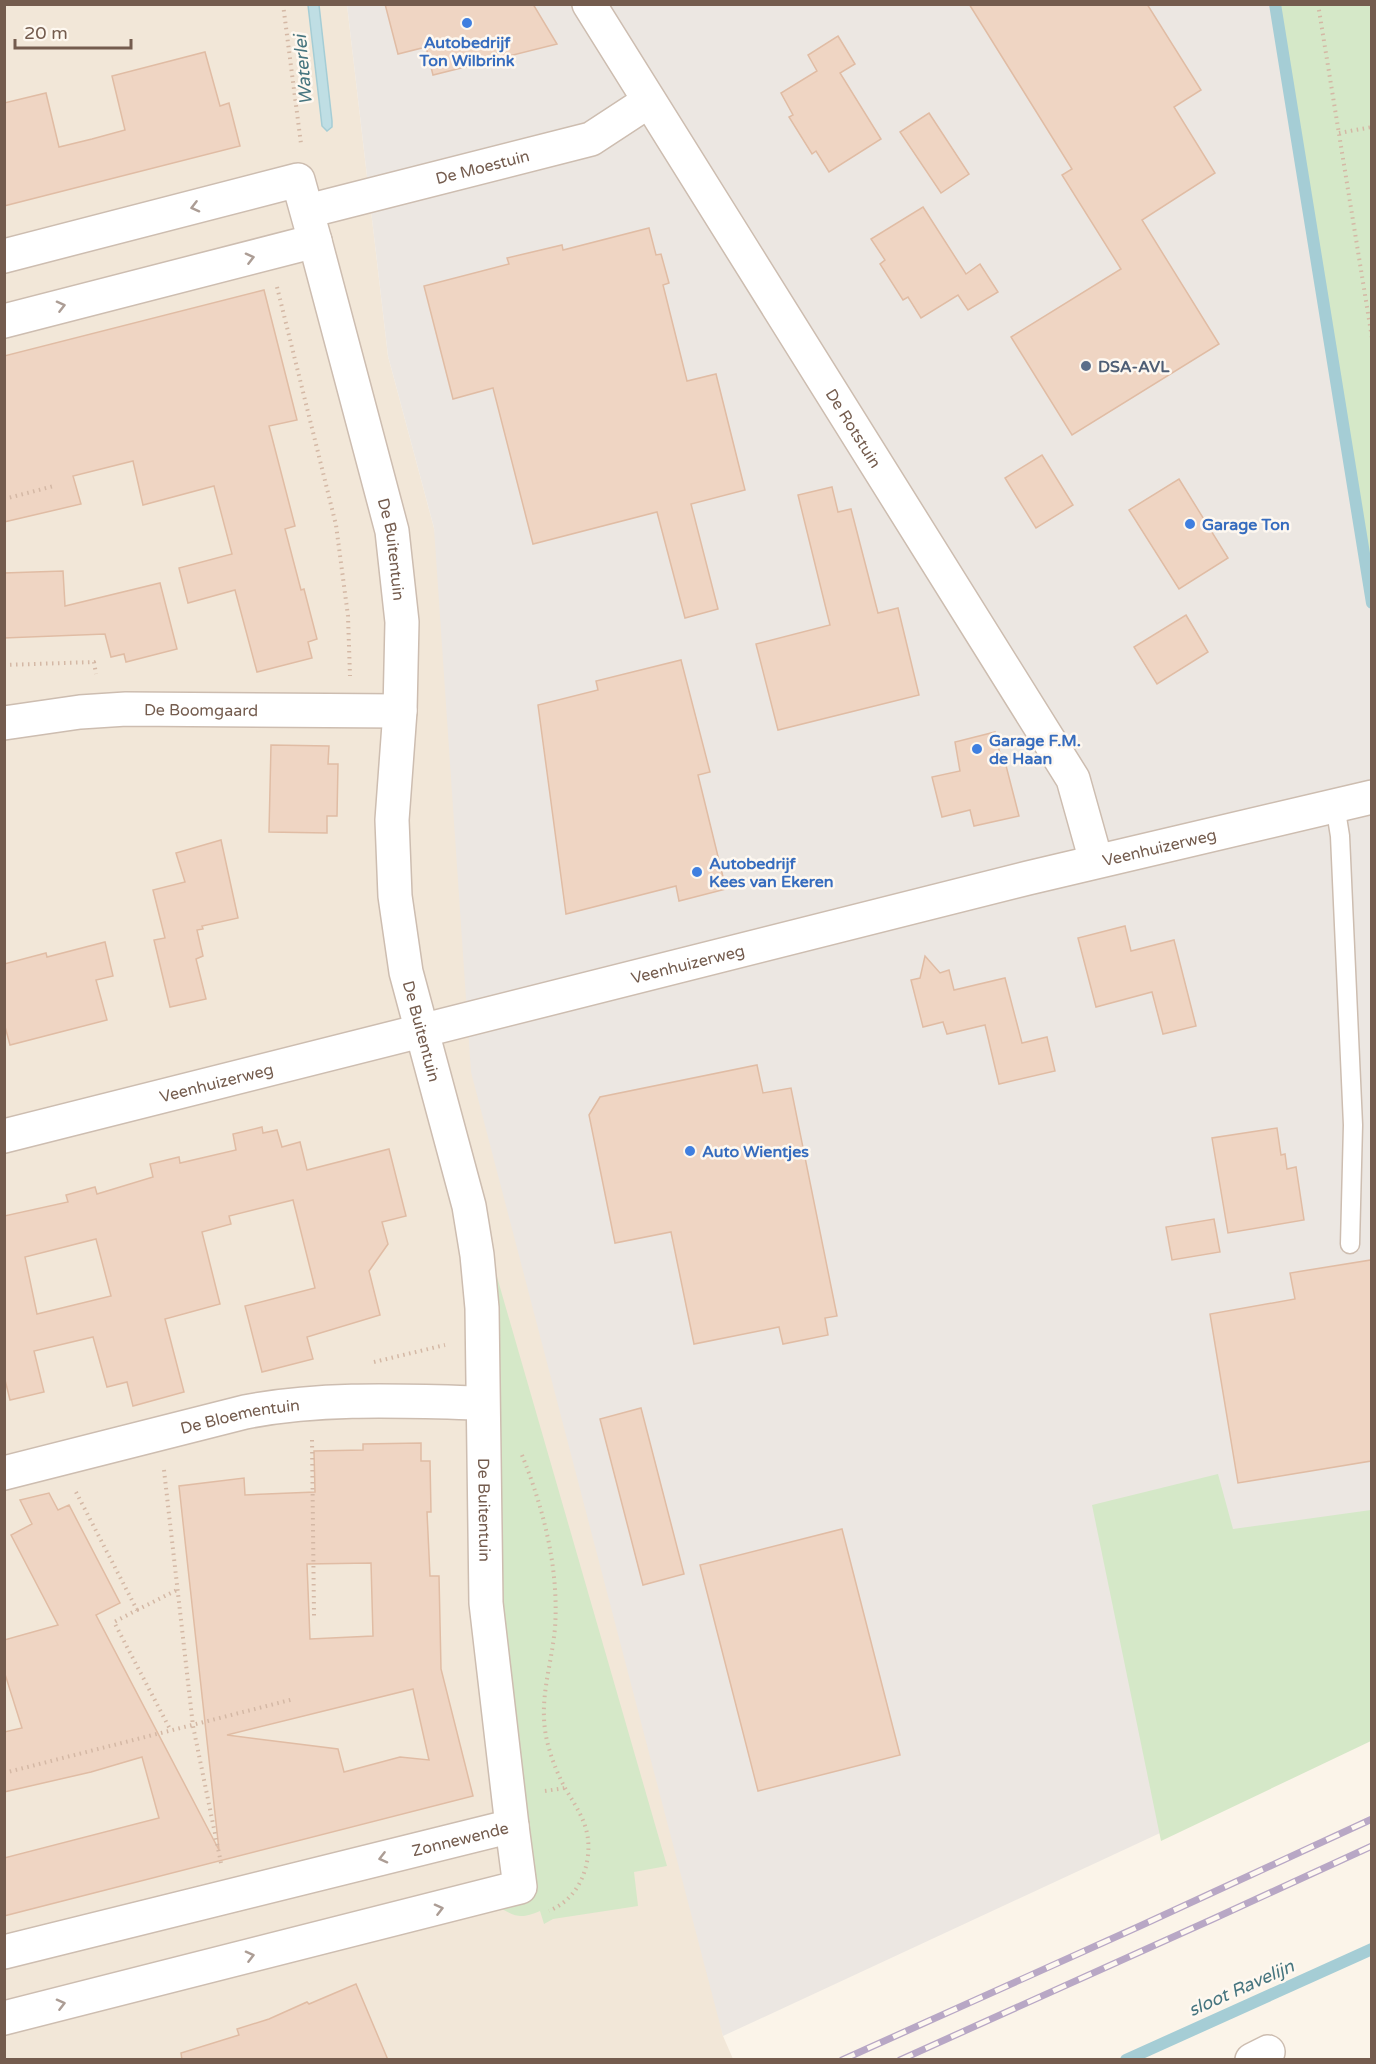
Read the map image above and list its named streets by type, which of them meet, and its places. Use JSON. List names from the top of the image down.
{
  "streets": {
    "street": [
      "De Moestuin",
      "De Rotstuin",
      "De Buitentuin",
      "De Boomgaard",
      "Veenhuizerweg",
      "De Bloementuin",
      "Zonnewende"
    ]
  },
  "crossings": [
    ["De Moestuin", "De Rotstuin"],
    ["De Moestuin", "De Buitentuin"],
    ["De Rotstuin", "Veenhuizerweg"],
    ["De Buitentuin", "De Boomgaard"],
    ["De Buitentuin", "Veenhuizerweg"],
    ["De Buitentuin", "De Bloementuin"],
    ["De Buitentuin", "Zonnewende"]
  ],
  "water": ["Waterlei", "sloot Ravelijn"],
  "places": [
    "Autobedrijf Ton Wilbrink",
    "DSA-AVL",
    "Garage Ton",
    "Garage F.M. de Haan",
    "Autobedrijf Kees van Ekeren",
    "Auto Wientjes"
  ],
  "scale_bar": "20 m"
}
